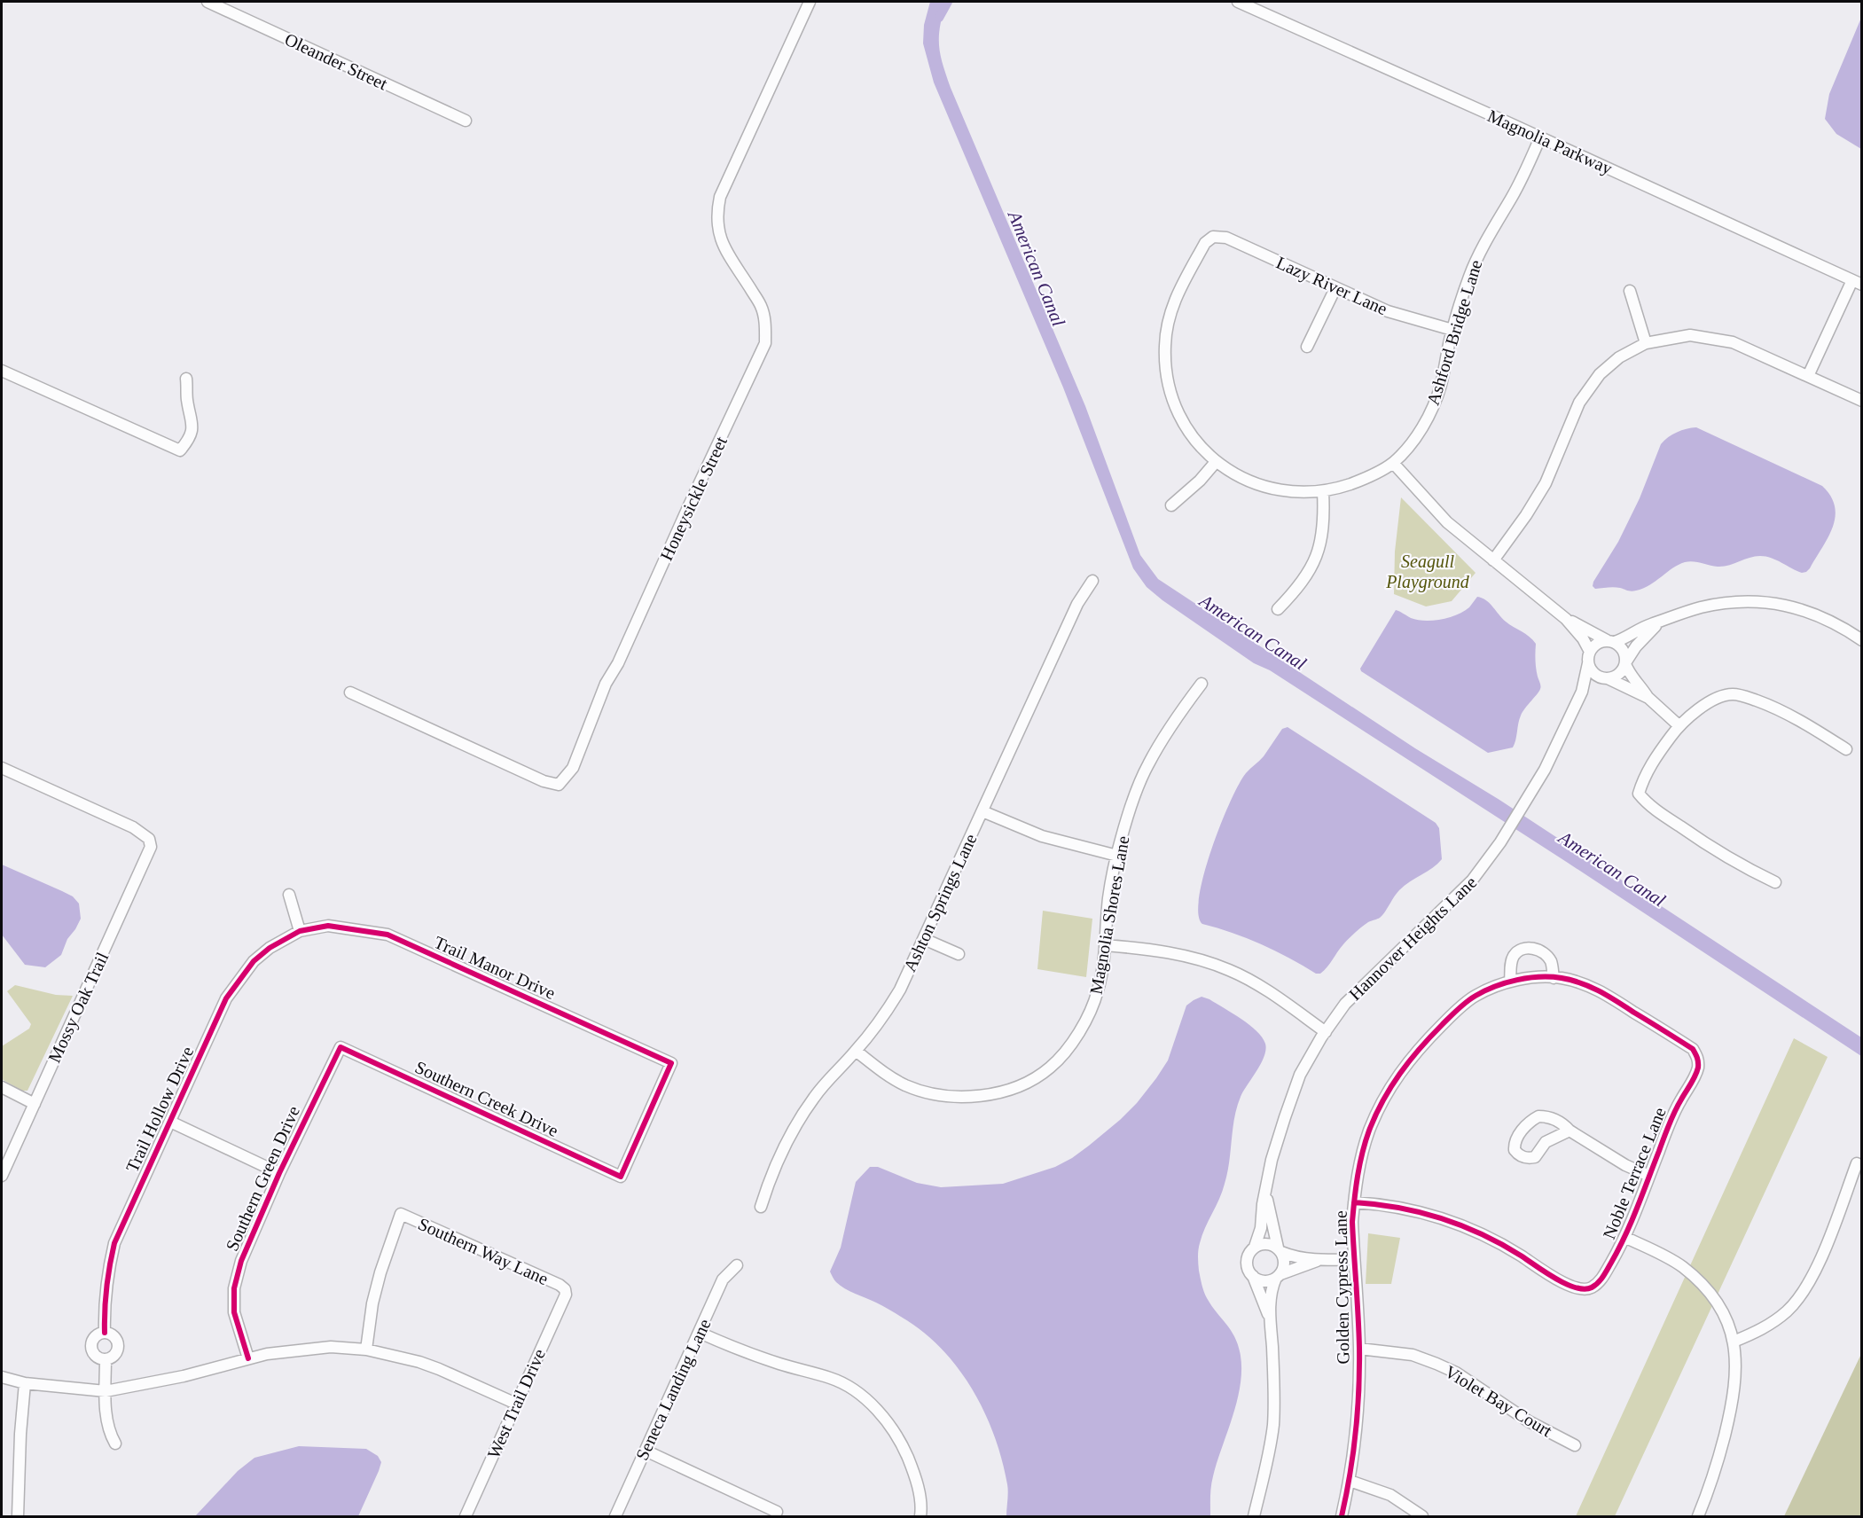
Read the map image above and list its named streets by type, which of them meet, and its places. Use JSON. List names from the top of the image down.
{
  "streets": {
    "street": [
      "Oleander Street",
      "Magnolia Parkway",
      "Lazy River Lane",
      "Ashford Bridge Lane",
      "Honeysickle Street",
      "Ashton Springs Lane",
      "Magnolia Shores Lane",
      "Hannover Heights Lane",
      "Trail Manor Drive",
      "Mossy Oak Trail",
      "Southern Creek Drive",
      "Trail Hollow Drive",
      "Noble Terrace Lane",
      "Southern Green Drive",
      "Southern Way Lane",
      "Golden Cypress Lane",
      "Seneca Landing Lane",
      "Violet Bay Court",
      "West Trail Drive"
    ]
  },
  "crossings": [
    ["Magnolia Parkway", "Ashford Bridge Lane"],
    ["Lazy River Lane", "Ashford Bridge Lane"],
    ["Ashton Springs Lane", "Magnolia Shores Lane"],
    ["Trail Manor Drive", "Southern Creek Drive"],
    ["Trail Manor Drive", "Trail Hollow Drive"],
    ["Southern Creek Drive", "Southern Green Drive"],
    ["Noble Terrace Lane", "Golden Cypress Lane"],
    ["Southern Way Lane", "West Trail Drive"],
    ["Golden Cypress Lane", "Violet Bay Court"]
  ],
  "water": ["American Canal"],
  "parks": ["Seagull Playground"]
}
